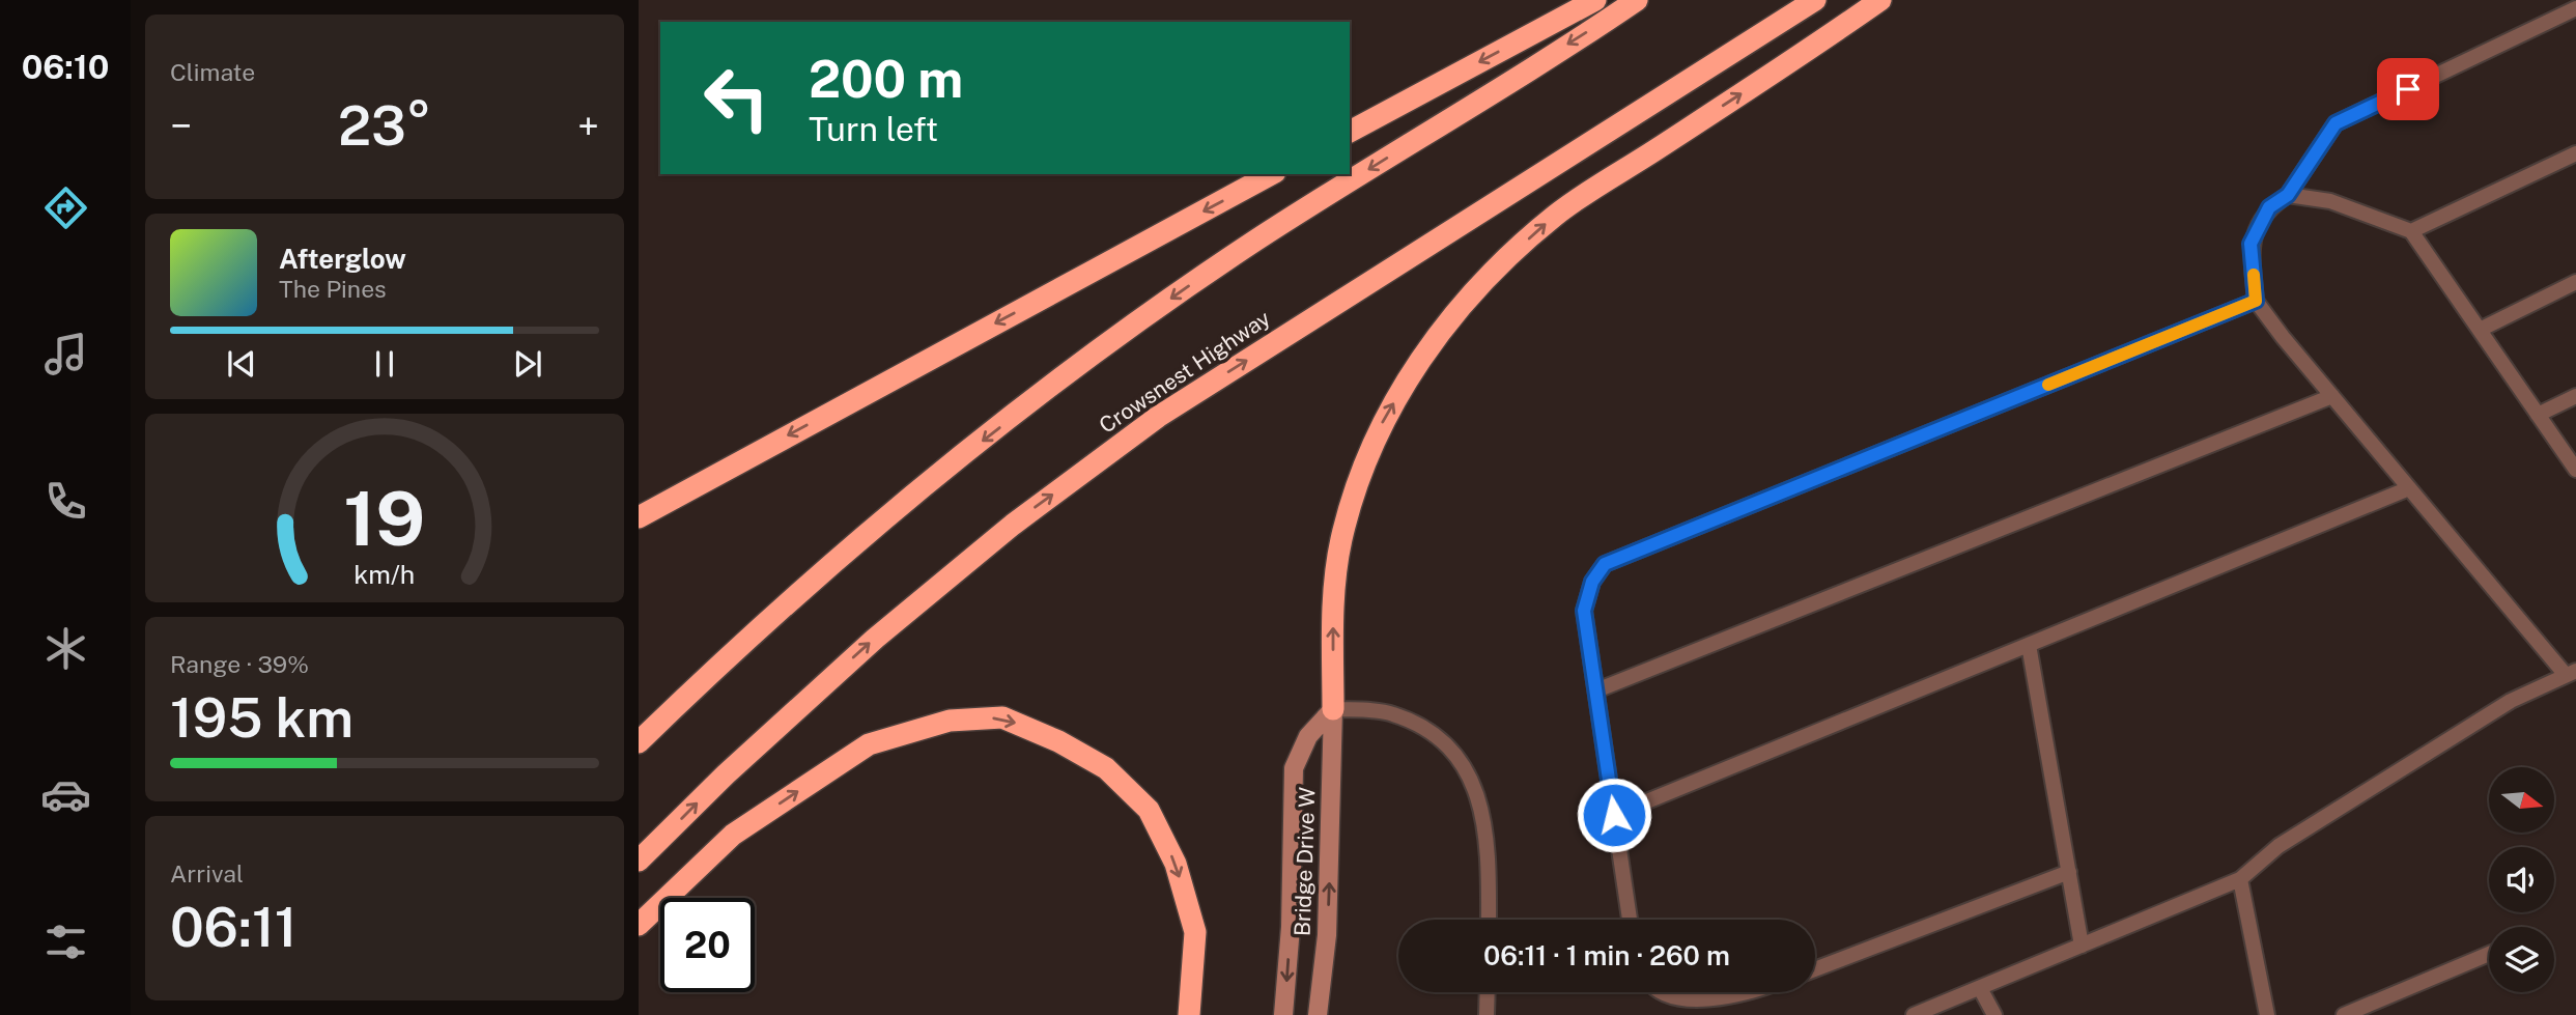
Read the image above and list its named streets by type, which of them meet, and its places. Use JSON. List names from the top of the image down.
{
  "streets": {
    "highway": ["Crowsnest Highway"],
    "street": ["Bridge Drive W"]
  },
  "north": "right",
  "page": {
    "tabs": "06:10",
    "tile": [
      "Climate",
      ["Range · 39%", "195 km"],
      ["Arrival", "06:11"]
    ],
    "turn": ["200 m", "Turn left"],
    "heat": ["−", "23°", "+"],
    "song": ["Afterglow", "The Pines"],
    "limit": "20",
    "trip": "06:11 · 1 min · 260 m",
    "gauge": ["19", "km/h"]
  }
}
